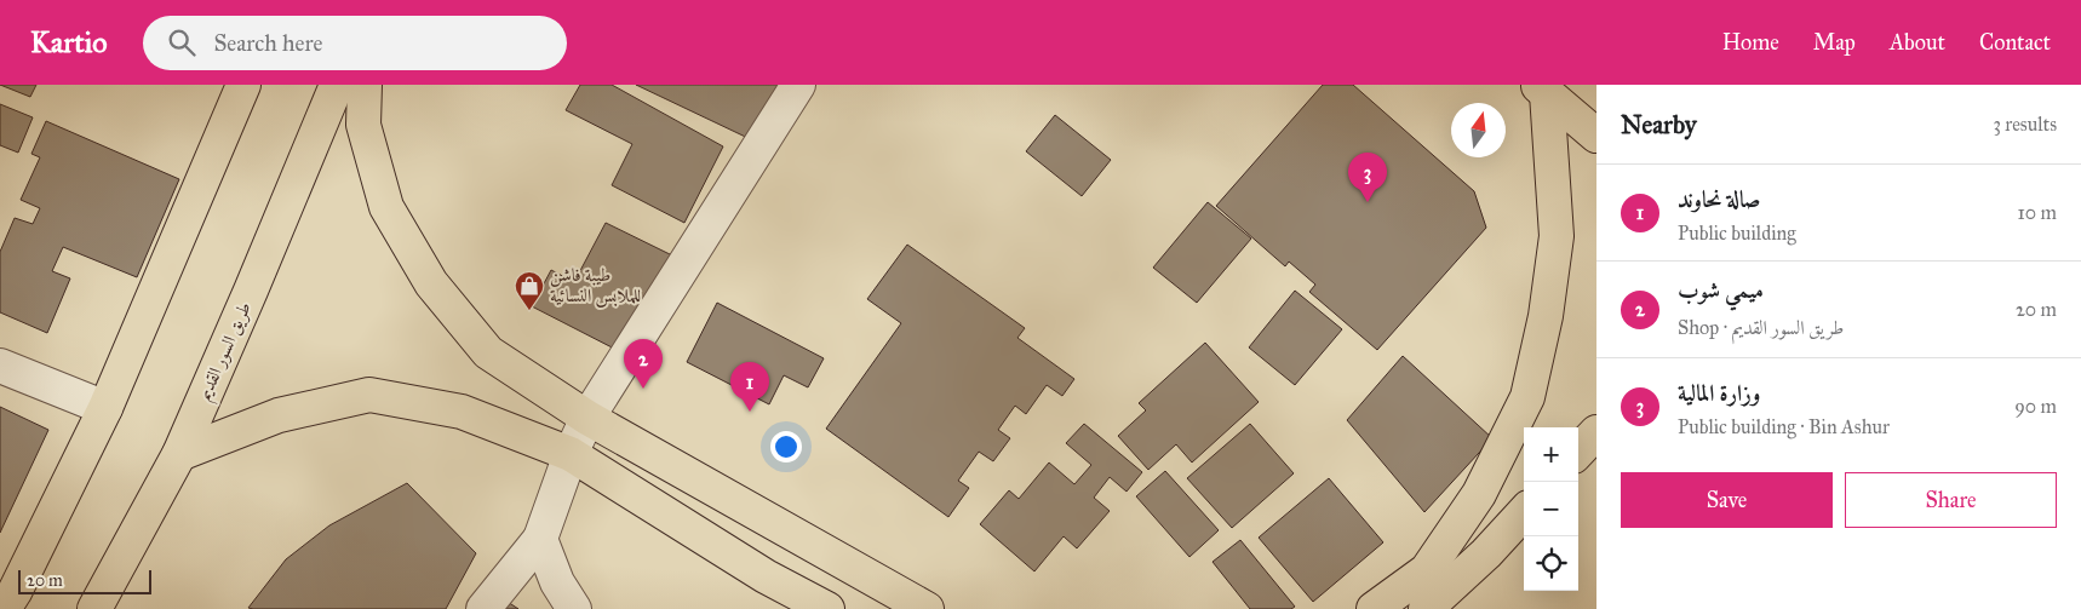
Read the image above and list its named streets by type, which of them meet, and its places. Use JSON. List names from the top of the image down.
{
  "streets": {
    "main road": ["طريق السور القديم"]
  },
  "places": {
    "shop": ["طيبة فاشن للملابس النسائية"]
  },
  "scale_bar": "20 m",
  "north": "top",
  "page": {
    "header": "Kartio",
    "search": "Search here",
    "nav": [
      "Home",
      "Map",
      "About",
      "Contact"
    ],
    "heading": ["Nearby", "3 results"],
    "pins": ["3", "2", "1"],
    "list": [
      {
        "mark": "1",
        "name": "صالة نحاوند",
        "note": "Public building",
        "value": "10 m"
      },
      {
        "mark": "2",
        "name": "ميمي شوب",
        "note": "Shop · طريق السور القديم",
        "value": "20 m"
      },
      {
        "mark": "3",
        "name": "وزارة المالية",
        "note": "Public building · Bin Ashur",
        "value": "90 m"
      }
    ],
    "map_buttons": ["+", "−"],
    "buttons": ["Save", "Share"],
    "scale": "20 m"
  }
}
